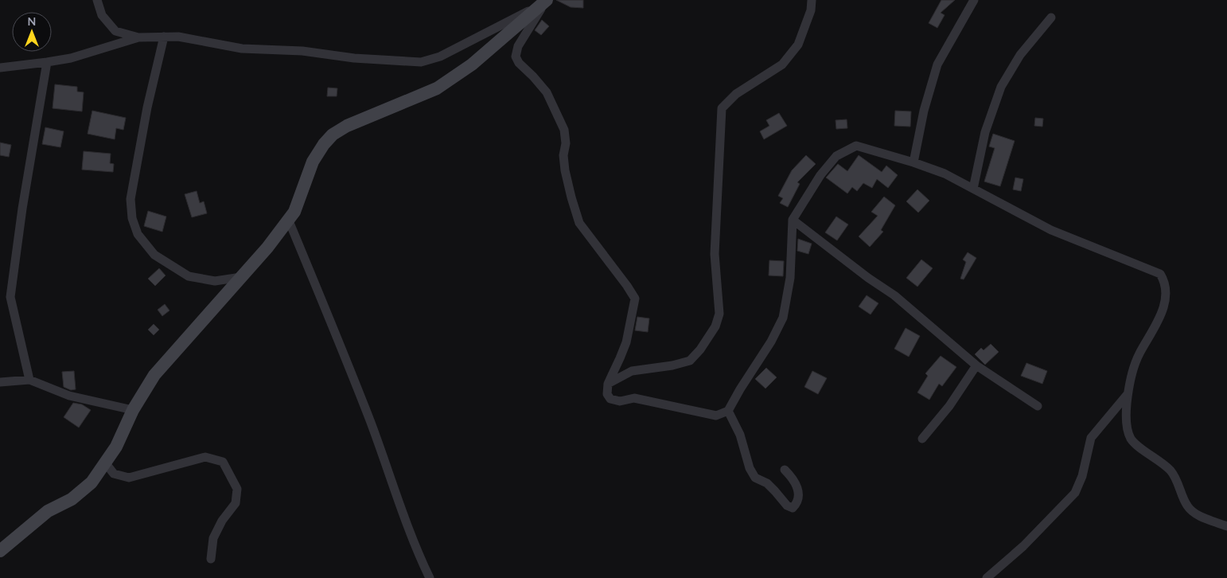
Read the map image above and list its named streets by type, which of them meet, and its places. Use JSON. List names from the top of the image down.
{
  "north": "top"
}
